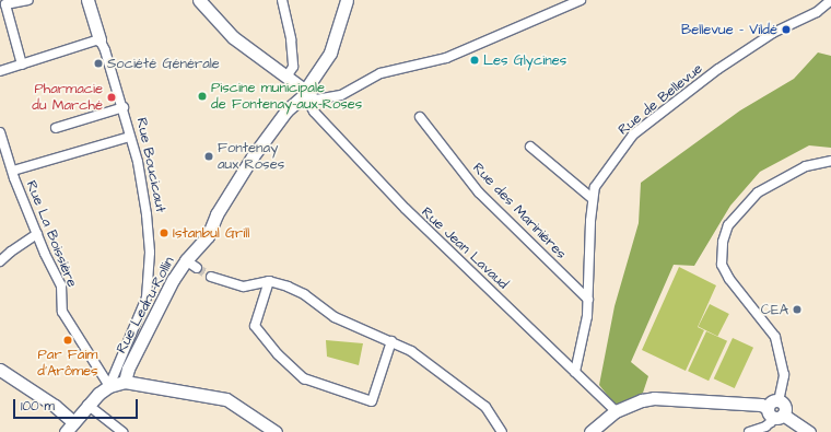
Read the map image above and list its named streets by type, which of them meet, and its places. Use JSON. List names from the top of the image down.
{
  "streets": {
    "street": [
      "Rue de Bellevue",
      "Rue Boucicaut",
      "Rue des Marinières",
      "Rue La Boissière",
      "Rue Jean Lavaud",
      "Rue Ledru-Rollin"
    ]
  },
  "crossings": [
    ["Rue de Bellevue", "Rue des Marinières"],
    ["Rue de Bellevue", "Rue Jean Lavaud"],
    ["Rue Boucicaut", "Rue La Boissière"],
    ["Rue Boucicaut", "Rue Ledru-Rollin"],
    ["Rue Jean Lavaud", "Rue Ledru-Rollin"]
  ],
  "places": [
    "Bellevue - Vildé",
    "Les Glycines",
    "Société Générale",
    "Piscine municipale de Fontenay-aux-Roses",
    "Pharmacie du Marché",
    "Fontenay aux Roses",
    "Istanbul Grill",
    "CEA",
    "Par Faim d'Arômes"
  ],
  "scale_bar": "100 m"
}
